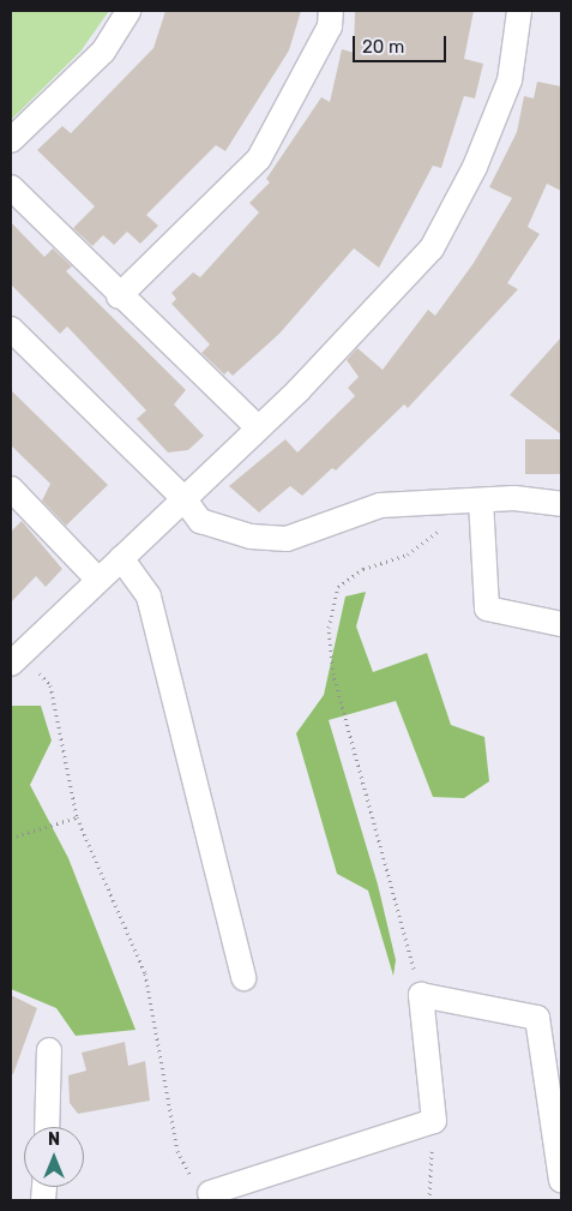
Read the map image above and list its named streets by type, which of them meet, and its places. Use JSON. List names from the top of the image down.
{
  "scale_bar": "20 m",
  "north": "top"
}
